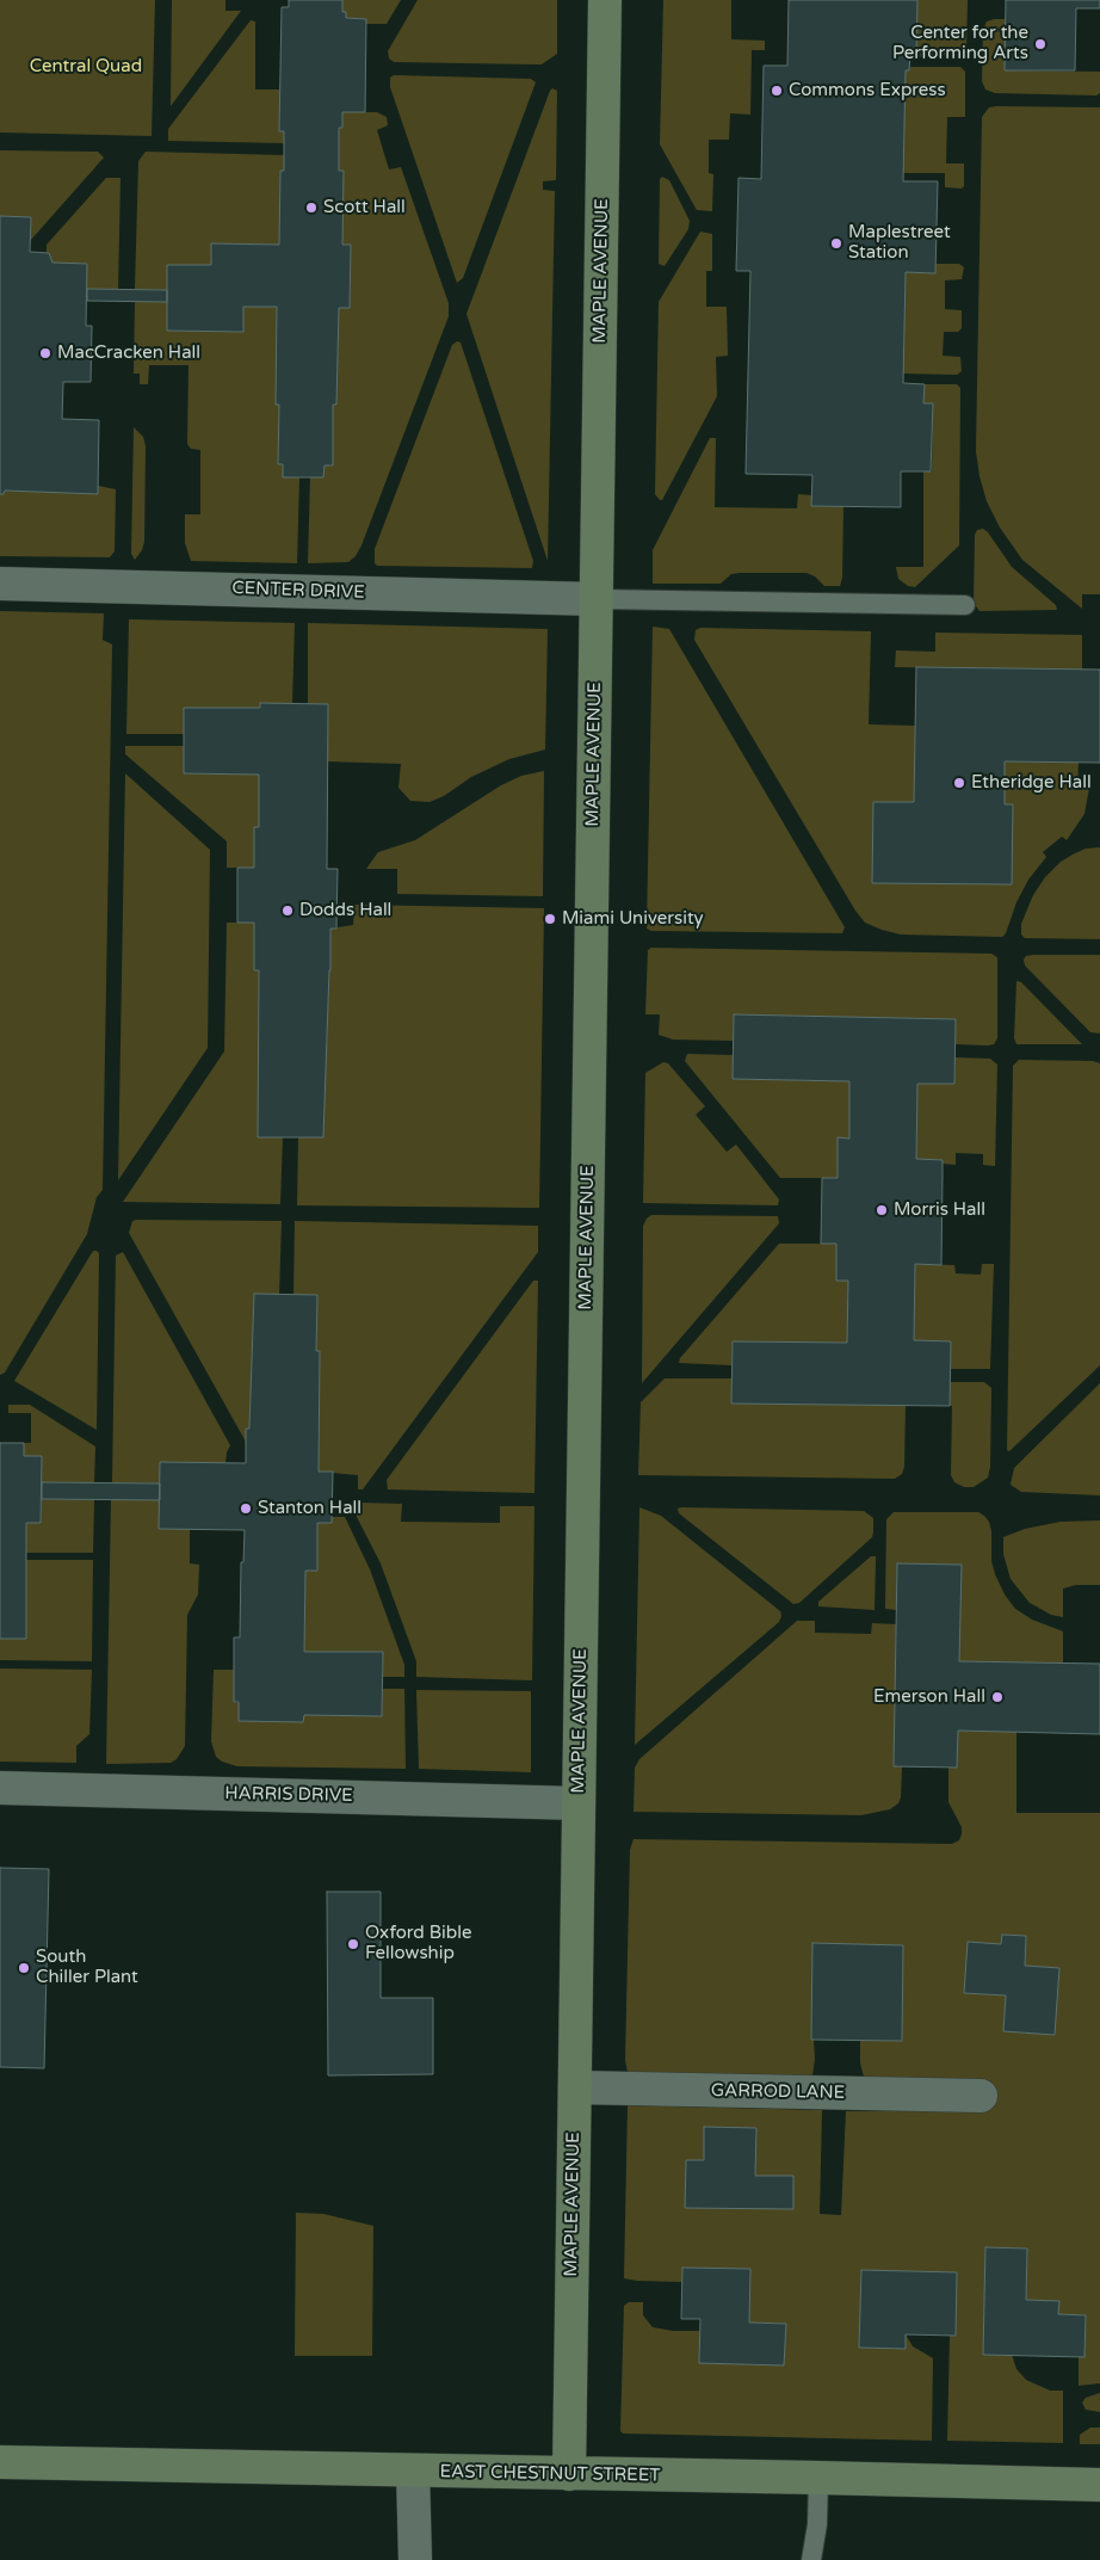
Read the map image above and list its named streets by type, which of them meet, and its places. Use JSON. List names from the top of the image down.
{
  "streets": {
    "street": [
      "MAPLE AVENUE",
      "CENTER DRIVE",
      "HARRIS DRIVE",
      "GARROD LANE",
      "EAST CHESTNUT STREET"
    ]
  },
  "crossings": [
    ["MAPLE AVENUE", "CENTER DRIVE"],
    ["MAPLE AVENUE", "HARRIS DRIVE"],
    ["MAPLE AVENUE", "GARROD LANE"],
    ["MAPLE AVENUE", "EAST CHESTNUT STREET"]
  ],
  "parks": ["Central Quad"],
  "places": [
    "Center for the Performing Arts",
    "Commons Express",
    "Scott Hall",
    "Maplestreet Station",
    "MacCracken Hall",
    "Etheridge Hall",
    "Dodds Hall",
    "Miami University",
    "Morris Hall",
    "Stanton Hall",
    "Emerson Hall",
    "Oxford Bible Fellowship",
    "South Chiller Plant"
  ]
}
